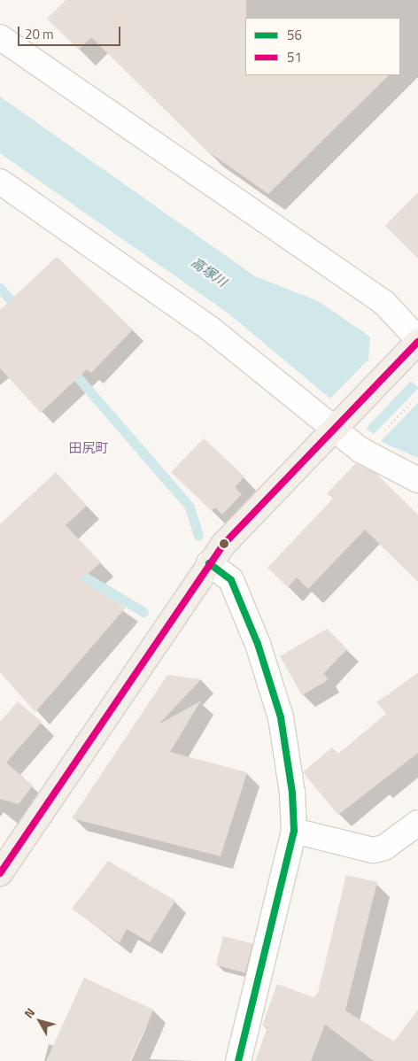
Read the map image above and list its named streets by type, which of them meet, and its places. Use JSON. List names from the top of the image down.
{
  "districts": ["田尻町"],
  "water": ["高塚川"],
  "lines": ["transit line 51", "transit line 56"],
  "legend": ["56", "51"],
  "scale_bar": "20 m",
  "north": "top left"
}
